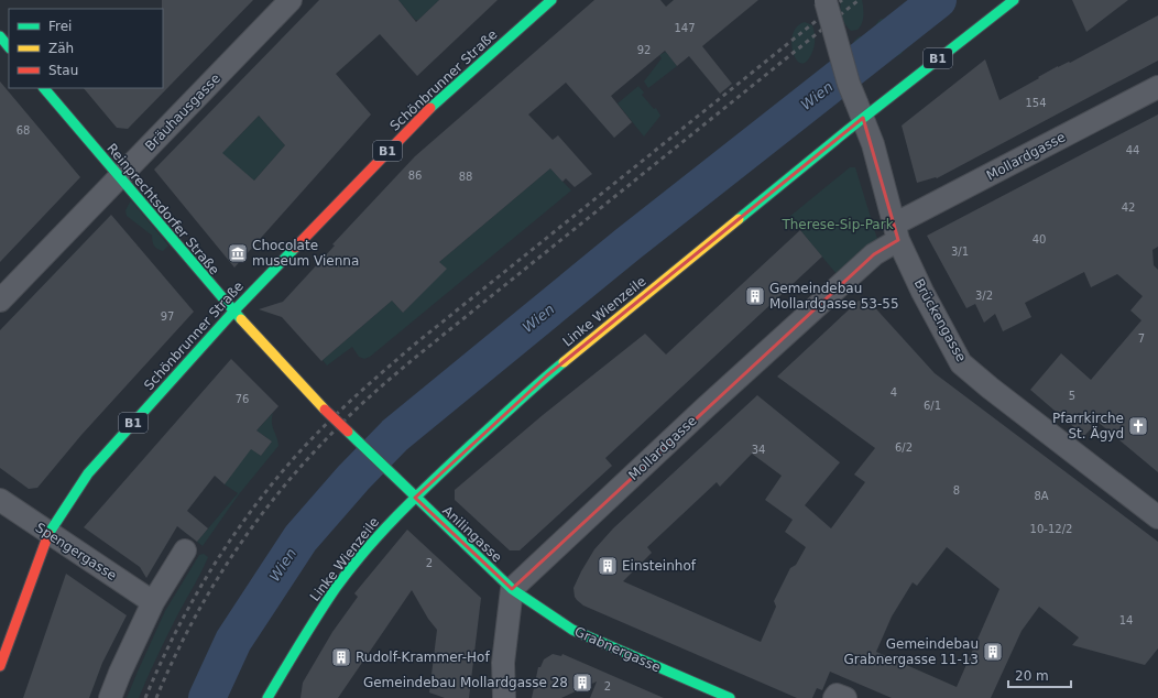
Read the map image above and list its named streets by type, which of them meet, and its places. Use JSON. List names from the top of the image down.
{
  "streets": {
    "main road": [
      "B1",
      "Schönbrunner Straße",
      "Reinprechtsdorfer Straße",
      "Linke Wienzeile",
      "Anilingasse",
      "Grabnergasse"
    ],
    "street": [
      "Bräuhausgasse",
      "Mollardgasse",
      "Brückengasse",
      "Spengergasse"
    ]
  },
  "crossings": [
    ["Schönbrunner Straße", "Reinprechtsdorfer Straße"],
    ["Schönbrunner Straße", "Spengergasse"],
    ["Bräuhausgasse", "Reinprechtsdorfer Straße"],
    ["Mollardgasse", "Brückengasse"],
    ["Mollardgasse", "Anilingasse"],
    ["Mollardgasse", "Grabnergasse"],
    ["Reinprechtsdorfer Straße", "Anilingasse"],
    ["Linke Wienzeile", "Brückengasse"],
    ["Linke Wienzeile", "Anilingasse"],
    ["Anilingasse", "Grabnergasse"]
  ],
  "water": ["Wien"],
  "parks": ["Therese-Sip-Park"],
  "places": {
    "museum": ["Chocolate museum Vienna"],
    "building": [
      "Gemeindebau Mollardgasse 53-55",
      "Einsteinhof",
      "Gemeindebau Grabnergasse 11-13",
      "Rudolf-Krammer-Hof",
      "Gemeindebau Mollardgasse 28"
    ],
    "church": ["Pfarrkirche St. Ägyd"]
  },
  "house_numbers": [
    "147",
    "92",
    "154",
    "68",
    "44",
    "86",
    "88",
    "42",
    "40",
    "3/1",
    "3/2",
    "97",
    "7",
    "4",
    "5",
    "76",
    "6/1",
    "6/2",
    "34",
    "8",
    "8A",
    "10-12/2",
    "2",
    "14",
    "2"
  ],
  "legend": ["Frei", "Zäh", "Stau"],
  "scale_bar": "20 m"
}
